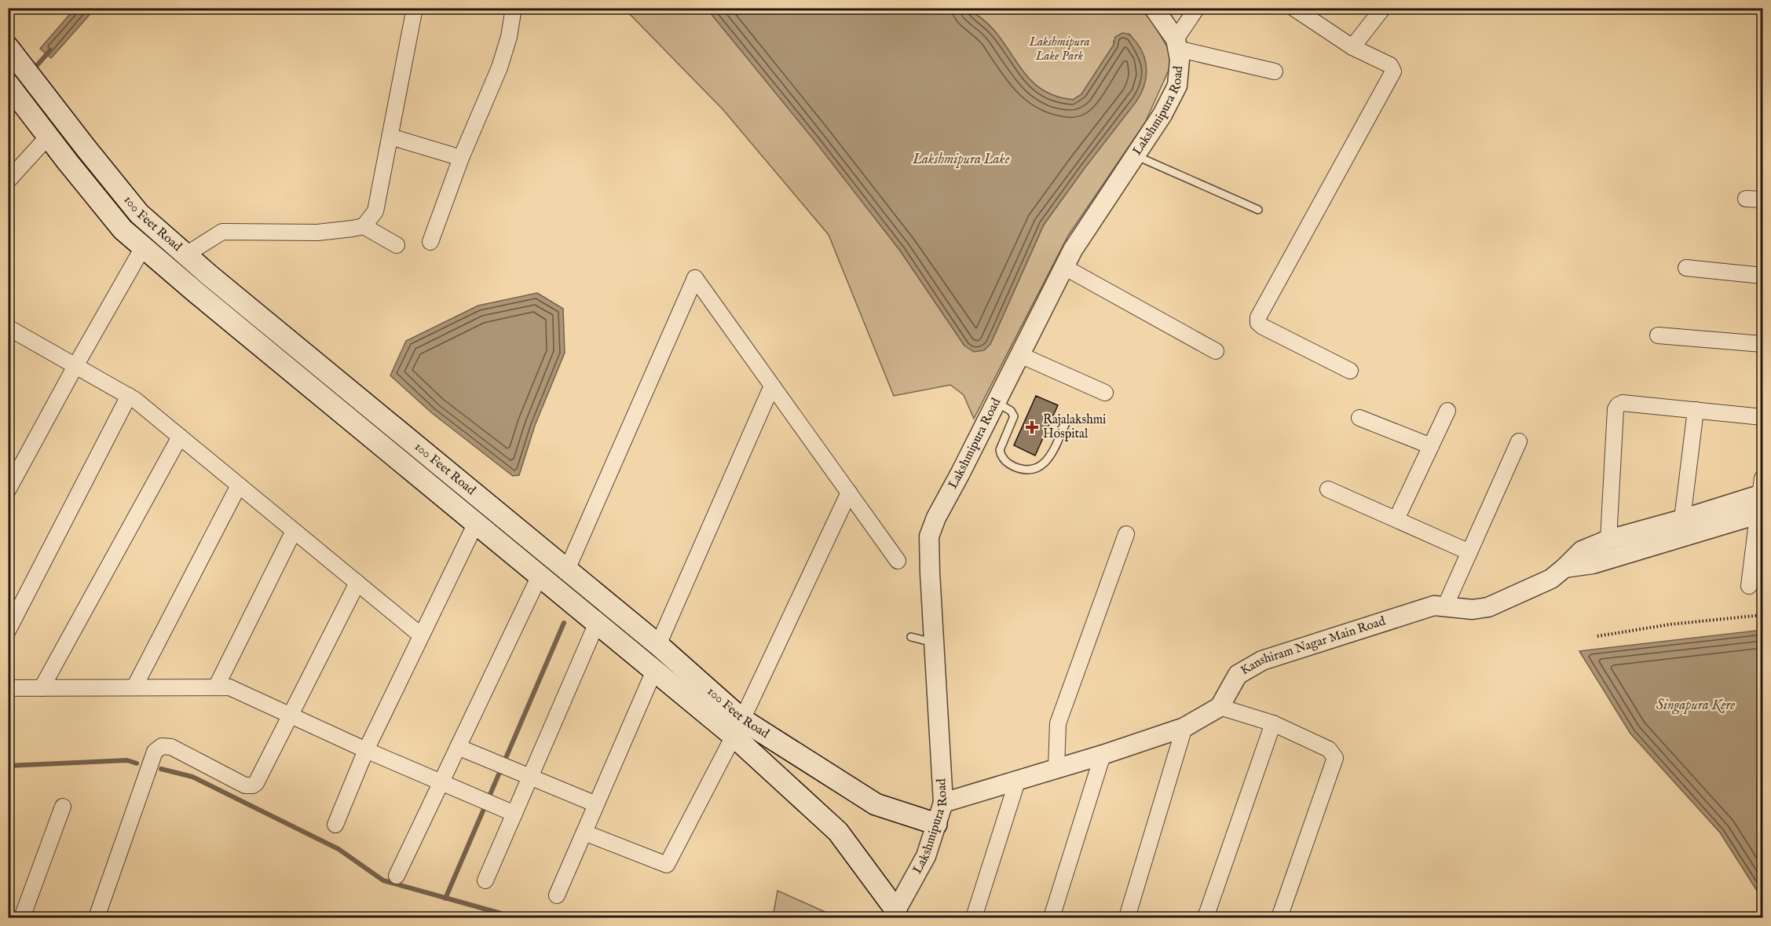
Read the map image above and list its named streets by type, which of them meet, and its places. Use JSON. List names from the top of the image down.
{
  "streets": {
    "main road": ["100 Feet Road"],
    "street": ["Lakshmipura Road", "Kanshiram Nagar Main Road"]
  },
  "crossings": [
    ["Lakshmipura Road", "100 Feet Road"]
  ],
  "water": ["Lakshmipura Lake", "Singapura Kere"],
  "parks": ["Lakshmipura Lake Park"],
  "places": {
    "health": ["Rajalakshmi Hospital"]
  }
}
